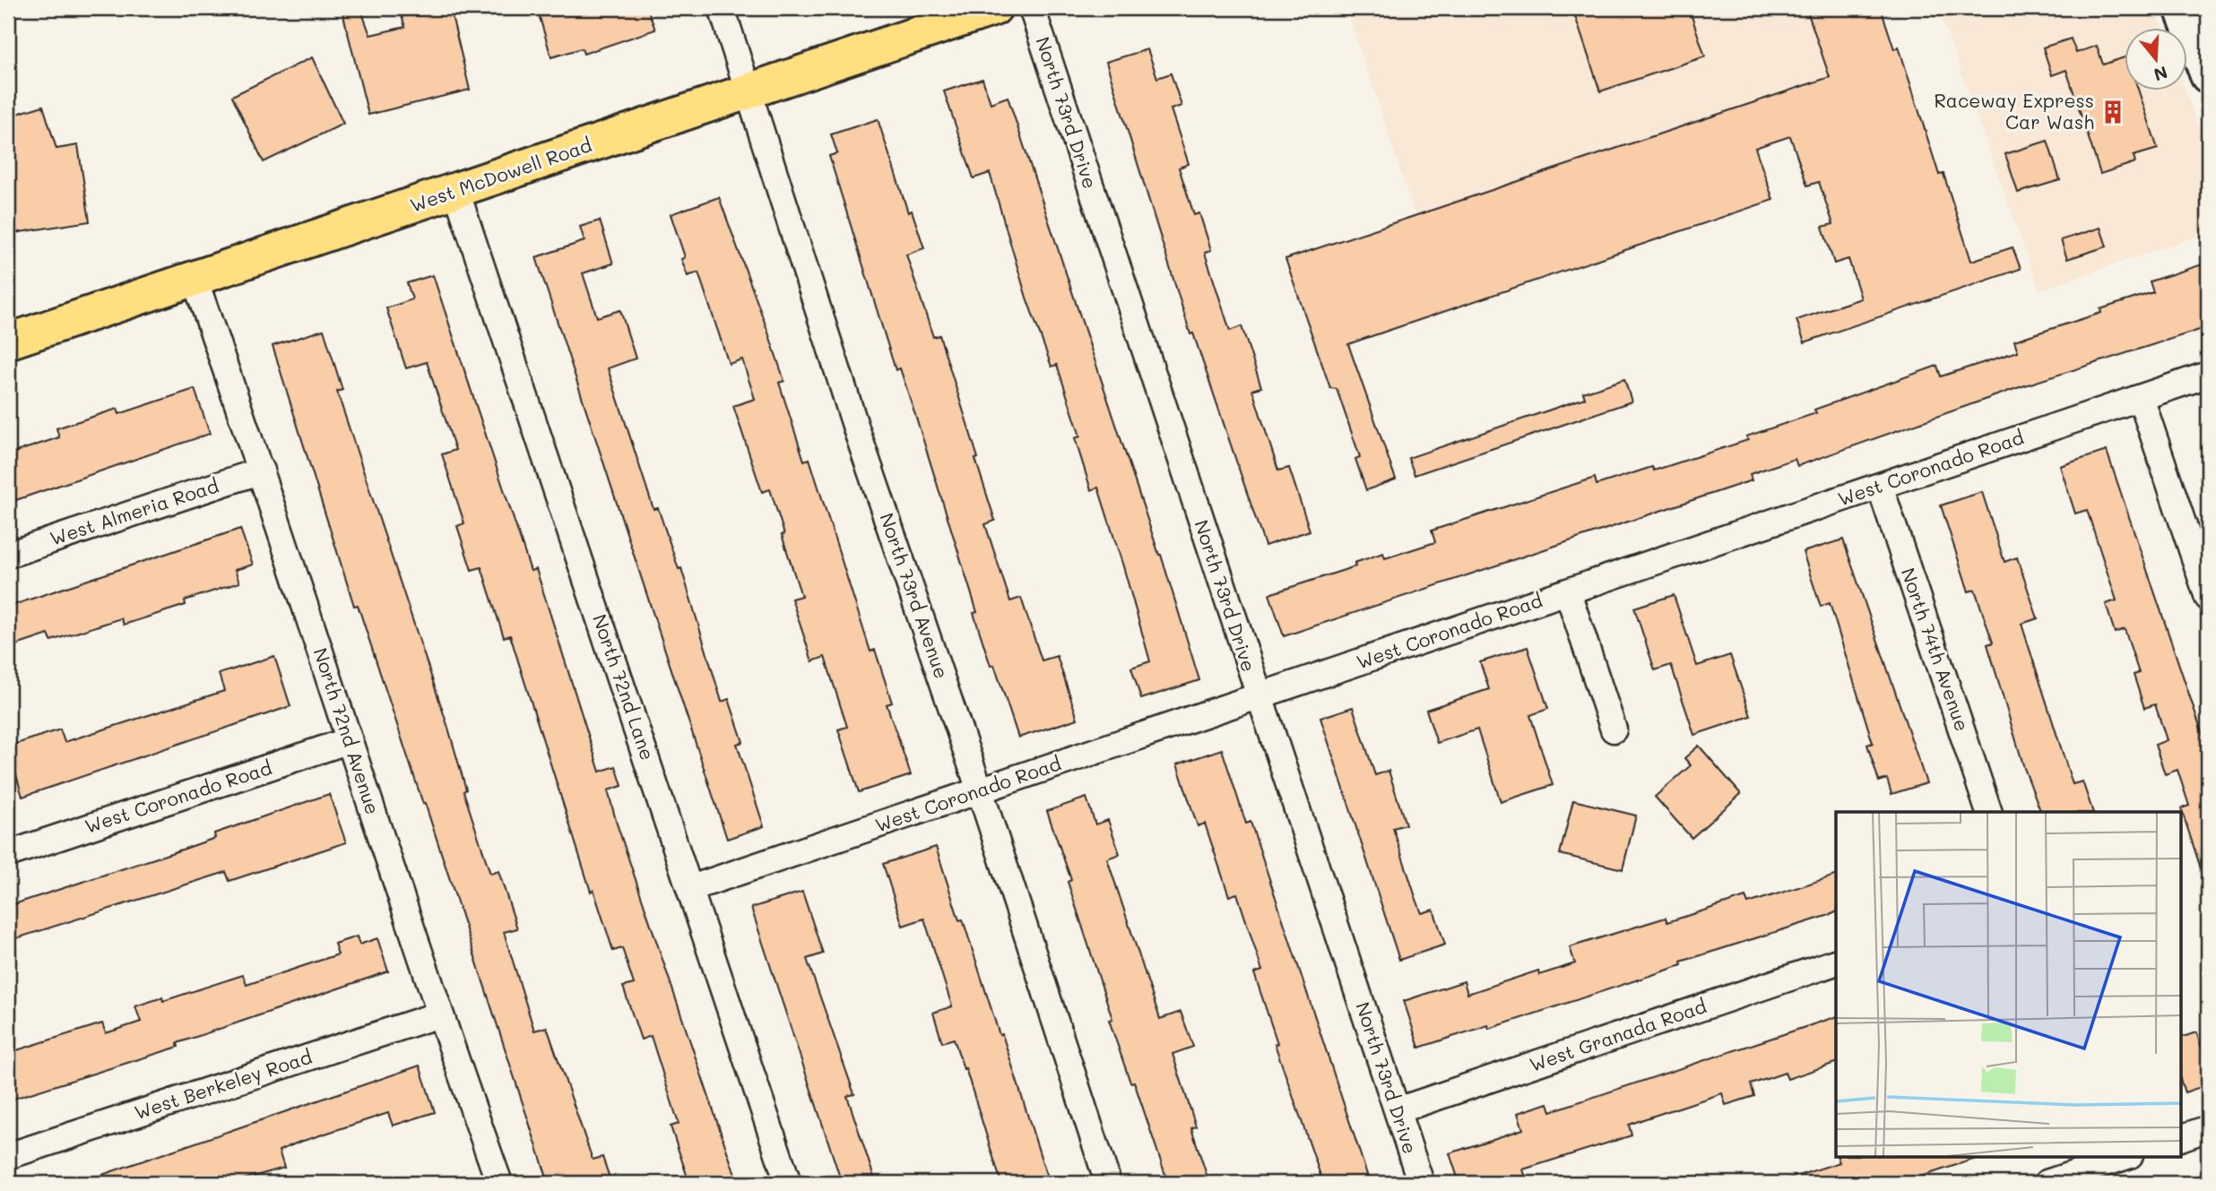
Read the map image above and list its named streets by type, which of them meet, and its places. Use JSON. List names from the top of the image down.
{
  "streets": {
    "main road": ["West McDowell Road"],
    "street": [
      "North 73rd Drive",
      "West Coronado Road",
      "West Almeria Road",
      "North 73rd Avenue",
      "North 74th Avenue",
      "North 72nd Lane",
      "North 72nd Avenue",
      "West Granada Road",
      "West Berkeley Road"
    ]
  },
  "crossings": [
    ["North 73rd Drive", "West Coronado Road"],
    ["North 73rd Drive", "West Granada Road"],
    ["West McDowell Road", "North 73rd Avenue"],
    ["West McDowell Road", "North 72nd Lane"],
    ["West McDowell Road", "North 72nd Avenue"],
    ["West Coronado Road", "North 73rd Avenue"],
    ["West Coronado Road", "North 74th Avenue"],
    ["West Coronado Road", "North 72nd Lane"],
    ["West Coronado Road", "North 72nd Avenue"],
    ["West Almeria Road", "North 72nd Avenue"],
    ["North 72nd Avenue", "West Berkeley Road"]
  ],
  "places": {
    "building": ["Raceway Express Car Wash"]
  },
  "north": "bottom"
}
